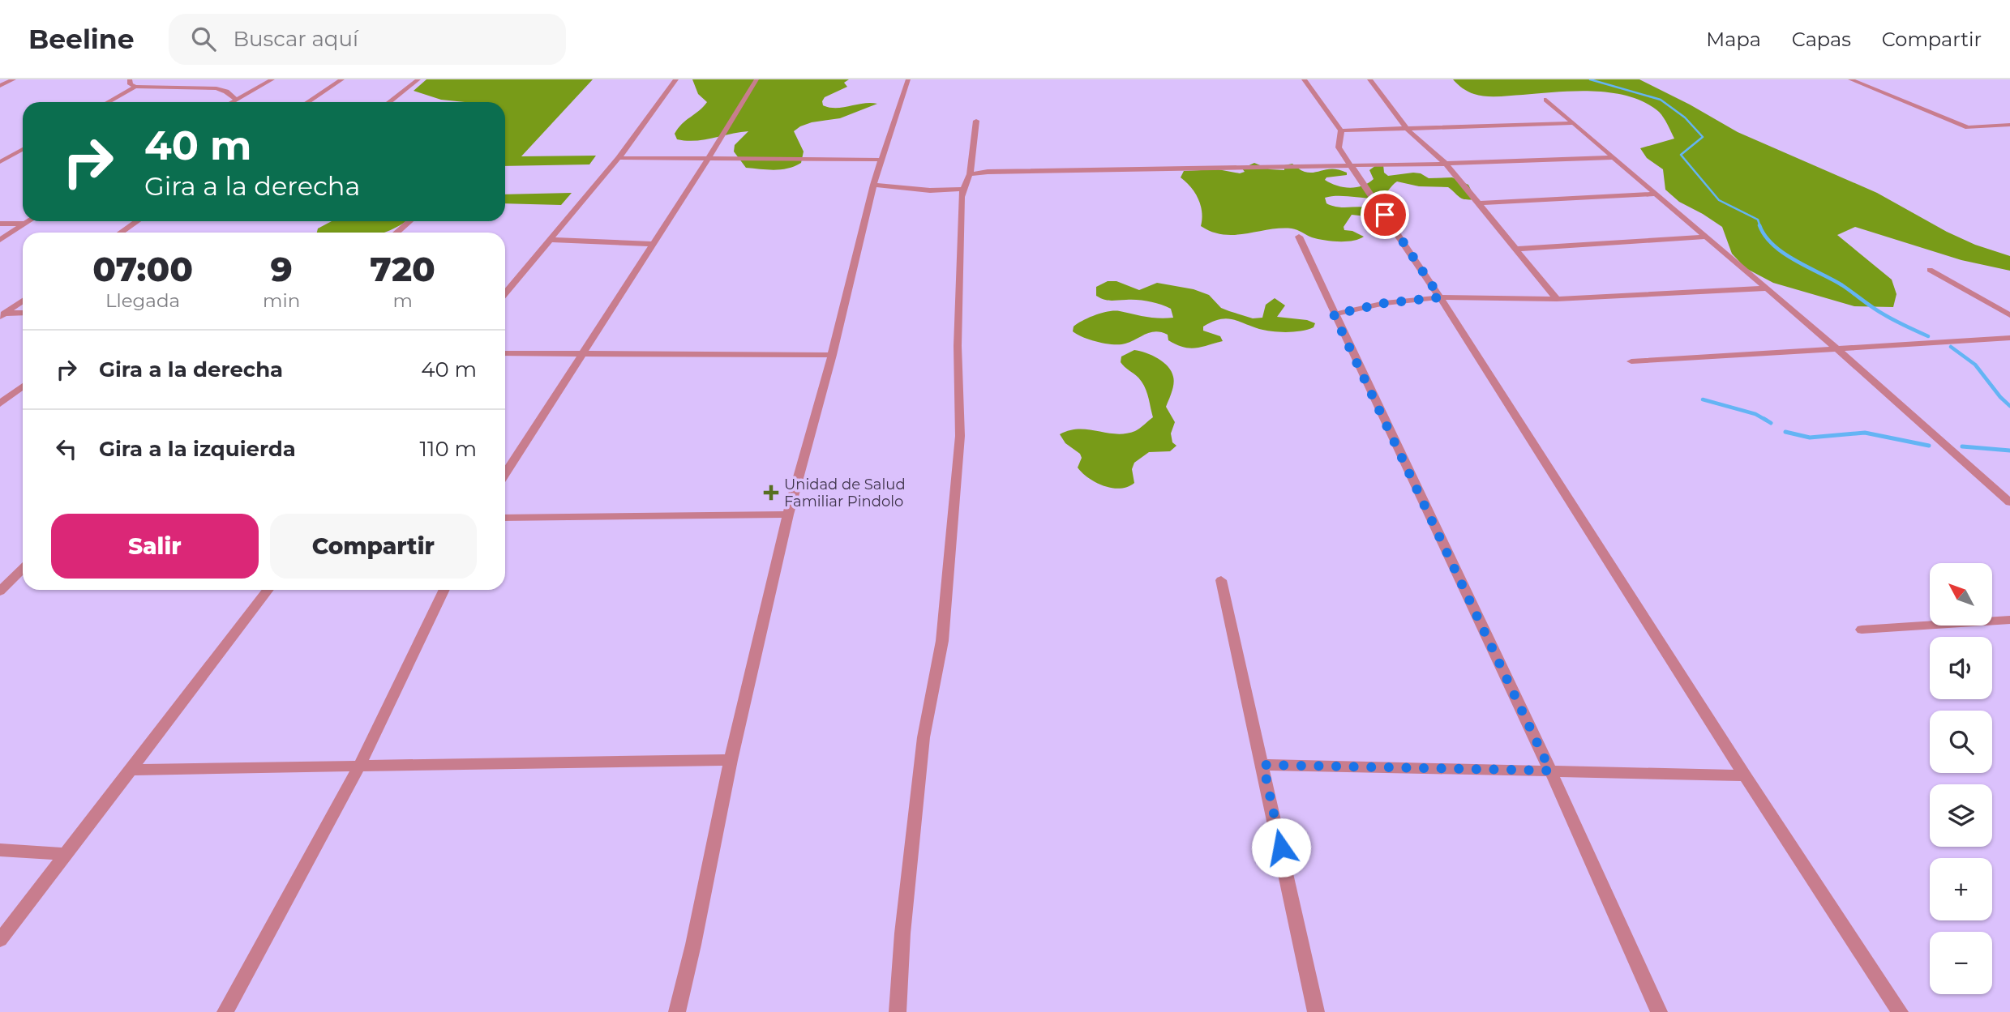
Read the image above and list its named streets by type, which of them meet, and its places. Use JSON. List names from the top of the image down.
{
  "places": {
    "health": ["Unidad de Salud Familiar Pindolo"]
  },
  "north": "top left",
  "page": {
    "header": "Beeline",
    "search": "Buscar aquí",
    "nav": ["Mapa", "Capas", "Compartir"],
    "turn": ["40 m", "Gira a la derecha"],
    "eta": [
      "07:00",
      "Llegada",
      "9",
      "min",
      "720",
      "m"
    ],
    "list": [
      {
        "name": "Gira a la derecha",
        "value": "40 m"
      },
      {
        "name": "Gira a la izquierda",
        "value": "110 m"
      }
    ],
    "buttons": ["Salir", "Compartir"],
    "map_buttons": ["+", "−"]
  }
}
